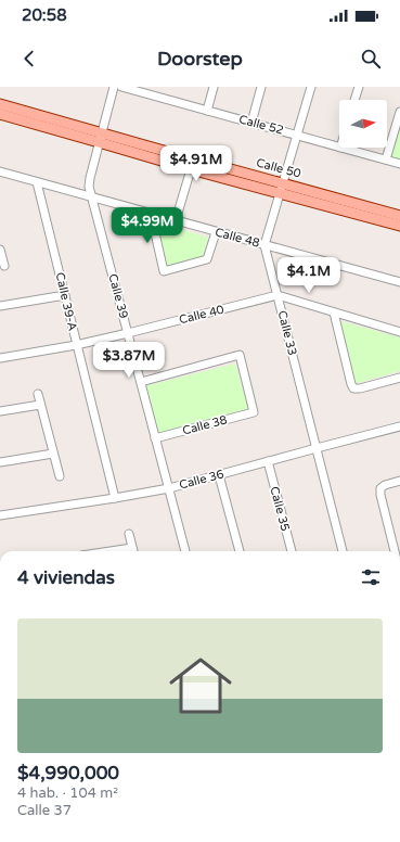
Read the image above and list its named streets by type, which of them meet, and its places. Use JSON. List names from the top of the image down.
{
  "streets": {
    "main road": ["Calle 50"],
    "street": [
      "Calle 52",
      "Calle 48",
      "Calle 39",
      "Calle 39-A",
      "Calle 40",
      "Calle 33",
      "Calle 38",
      "Calle 36",
      "Calle 35"
    ]
  },
  "crossings": [
    ["Calle 50", "Calle 39"],
    ["Calle 48", "Calle 39"],
    ["Calle 48", "Calle 39-A"],
    ["Calle 48", "Calle 33"],
    ["Calle 39", "Calle 40"],
    ["Calle 39", "Calle 38"],
    ["Calle 39", "Calle 36"],
    ["Calle 39-A", "Calle 40"],
    ["Calle 39-A", "Calle 36"],
    ["Calle 40", "Calle 33"],
    ["Calle 33", "Calle 36"],
    ["Calle 36", "Calle 35"]
  ],
  "north": "right",
  "page": {
    "status": "20:58",
    "header": "Doorstep",
    "price": [
      "$4.91M",
      "$4.99M",
      "$4.1M",
      "$3.87M"
    ],
    "heading": "4 viviendas",
    "list": [
      {
        "name": "$4,990,000",
        "note": "4 hab. · 104 m² · Calle 37"
      }
    ]
  }
}
